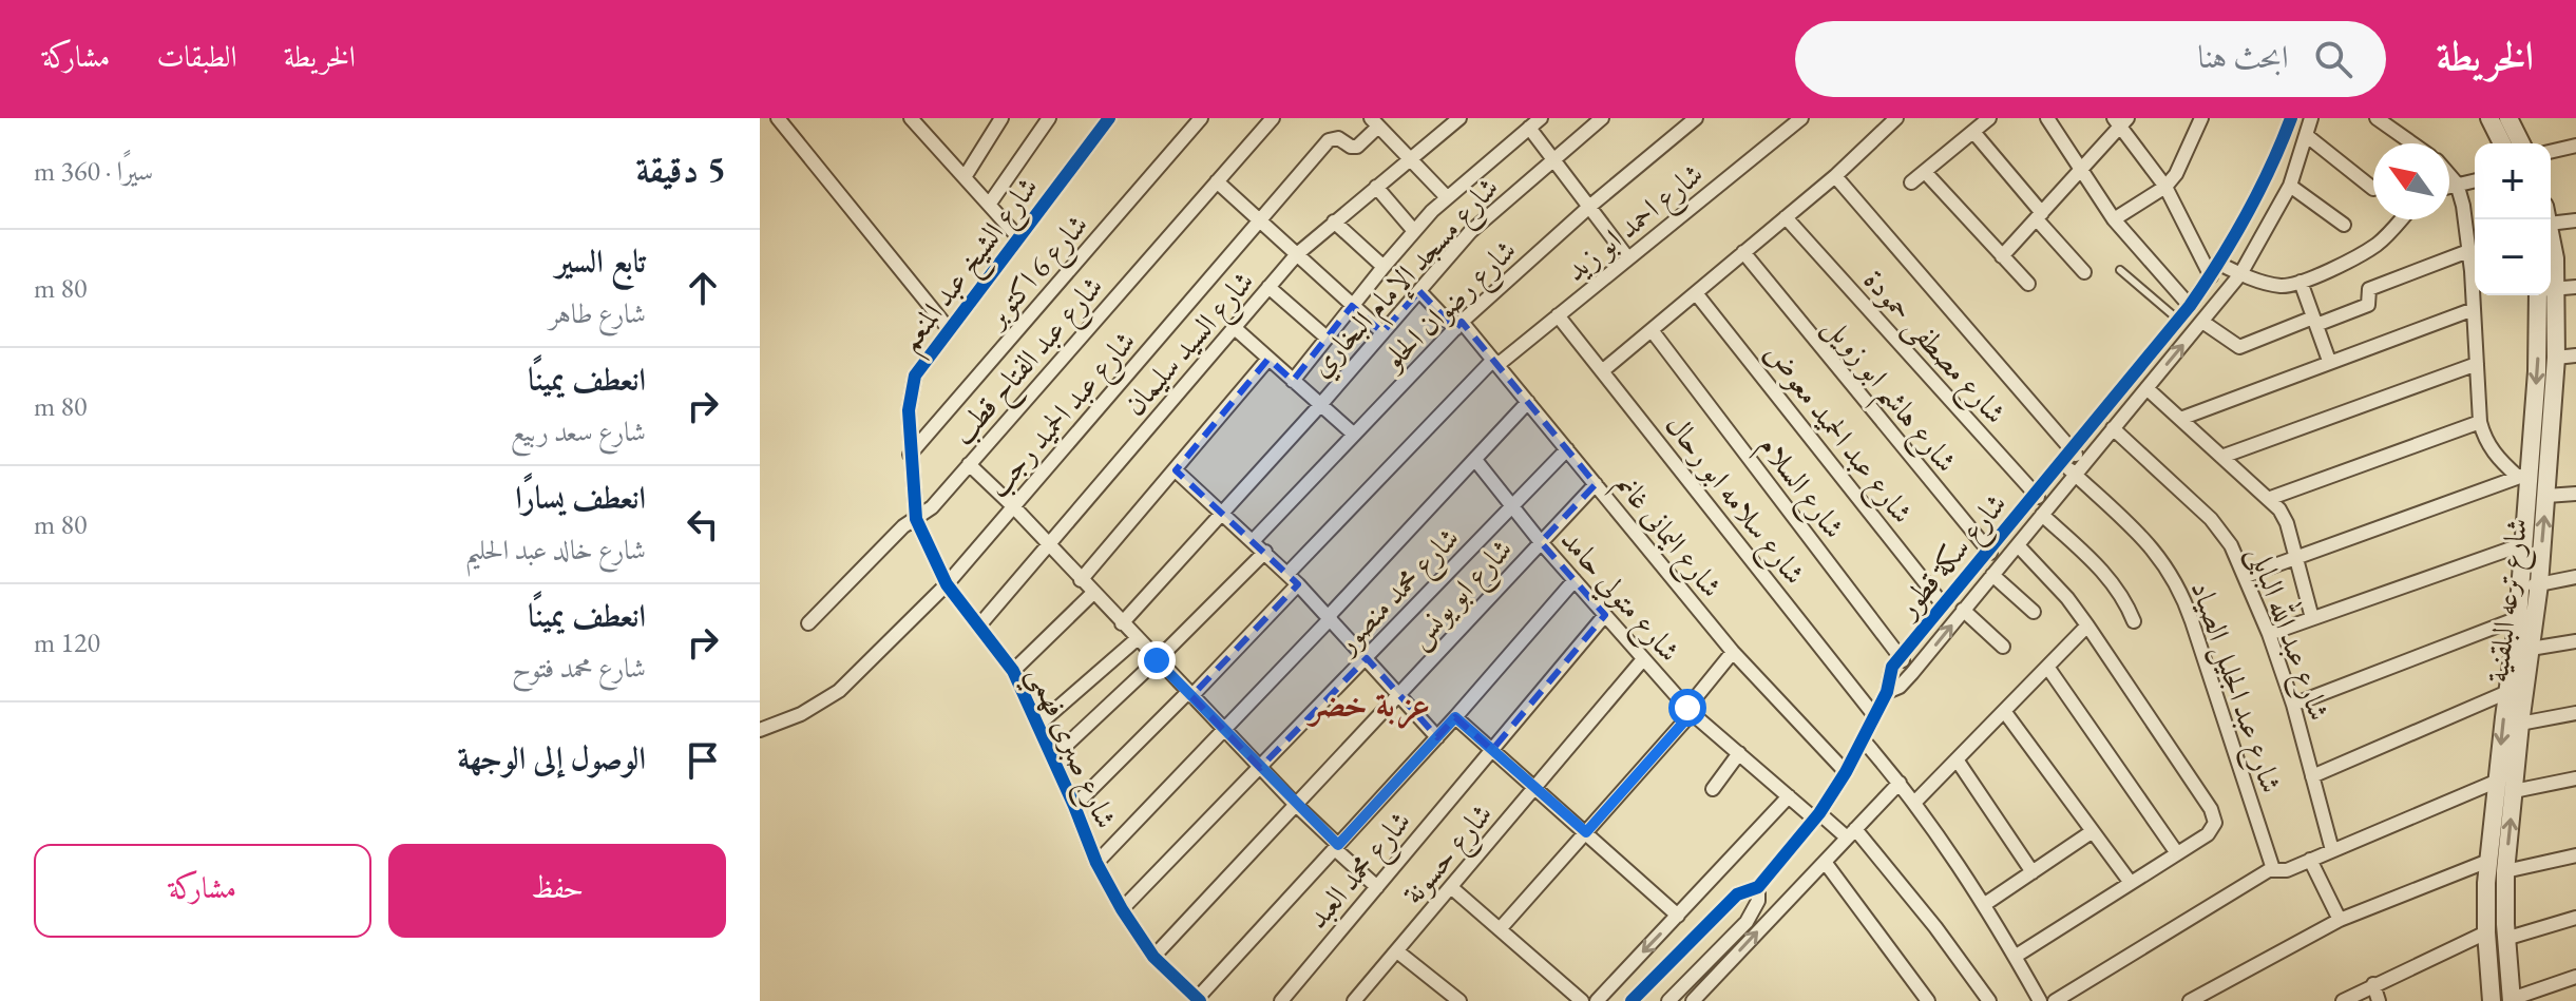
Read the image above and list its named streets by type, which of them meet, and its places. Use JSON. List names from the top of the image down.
{
  "streets": {
    "street": [
      "شارع احمد ابو زيد",
      "شارع الشيخ عبد المنعم",
      "شارع 6 اكتوبر",
      "شارع مسجد الإمام البخاري",
      "شارع رضوان الحلو",
      "شارع السيد سليمان",
      "شارع مصطفى حمودة",
      "شارع عبد الفتاح قطب",
      "شارع هاشم ابو زويل",
      "شارع عبد الحميد رجب",
      "شارع عبد الحميد معوض",
      "شارع السلام",
      "شارع سلامه ابو رحال",
      "شارع اليمانى غانم",
      "شارع سكة قطور",
      "شارع محمد منصور",
      "شارع ابو يونس",
      "شارع متولي حامد",
      "شارع ترعه البلقنية",
      "شارع عبد الله البابلى",
      "شارع عبد الجليل الصياد",
      "شارع صبرى فهمي",
      "شارع حسونة",
      "شارع محمد العبد"
    ]
  },
  "crossings": [
    ["شارع احمد ابو زيد", "شارع سلامه ابو رحال"],
    ["شارع احمد ابو زيد", "شارع اليمانى غانم"],
    ["شارع الشيخ عبد المنعم", "شارع 6 اكتوبر"],
    ["شارع الشيخ عبد المنعم", "شارع صبرى فهمي"],
    ["شارع 6 اكتوبر", "شارع صبرى فهمي"],
    ["شارع مسجد الإمام البخاري", "شارع اليمانى غانم"],
    ["شارع رضوان الحلو", "شارع اليمانى غانم"],
    ["شارع السيد سليمان", "شارع صبرى فهمي"],
    ["شارع مصطفى حمودة", "شارع سكة قطور"],
    ["شارع عبد الفتاح قطب", "شارع صبرى فهمي"],
    ["شارع هاشم ابو زويل", "شارع سكة قطور"],
    ["شارع عبد الحميد رجب", "شارع صبرى فهمي"],
    ["شارع عبد الحميد معوض", "شارع سكة قطور"],
    ["شارع السلام", "شارع سكة قطور"],
    ["شارع سلامه ابو رحال", "شارع سكة قطور"],
    ["شارع اليمانى غانم", "شارع سكة قطور"],
    ["شارع اليمانى غانم", "شارع محمد منصور"],
    ["شارع اليمانى غانم", "شارع ابو يونس"],
    ["شارع سكة قطور", "شارع متولي حامد"],
    ["شارع سكة قطور", "شارع عبد الله البابلى"],
    ["شارع سكة قطور", "شارع عبد الجليل الصياد"],
    ["شارع محمد منصور", "شارع متولي حامد"],
    ["شارع محمد منصور", "شارع صبرى فهمي"],
    ["شارع ابو يونس", "شارع متولي حامد"],
    ["شارع ابو يونس", "شارع صبرى فهمي"],
    ["شارع متولي حامد", "شارع حسونة"],
    ["شارع متولي حامد", "شارع محمد العبد"]
  ],
  "districts": ["عزبة خضر"],
  "north": "top left",
  "page": {
    "header": "الخريطة",
    "search": "ابحث هنا",
    "nav": ["الخريطة", "الطبقات", "مشاركة"],
    "heading": ["5 دقيقة", "سيرًا · 360 m"],
    "map_buttons": ["+", "−"],
    "list": [
      ["تابع السير", "شارع طاهر", "80 m"],
      ["انعطف يمينًا", "شارع سعد ربيع", "80 m"],
      ["انعطف يسارًا", "شارع خالد عبد الحليم", "80 m"],
      ["انعطف يمينًا", "شارع محمد فتوح", "120 m"],
      "الوصول إلى الوجهة"
    ],
    "buttons": ["حفظ", "مشاركة"]
  }
}
